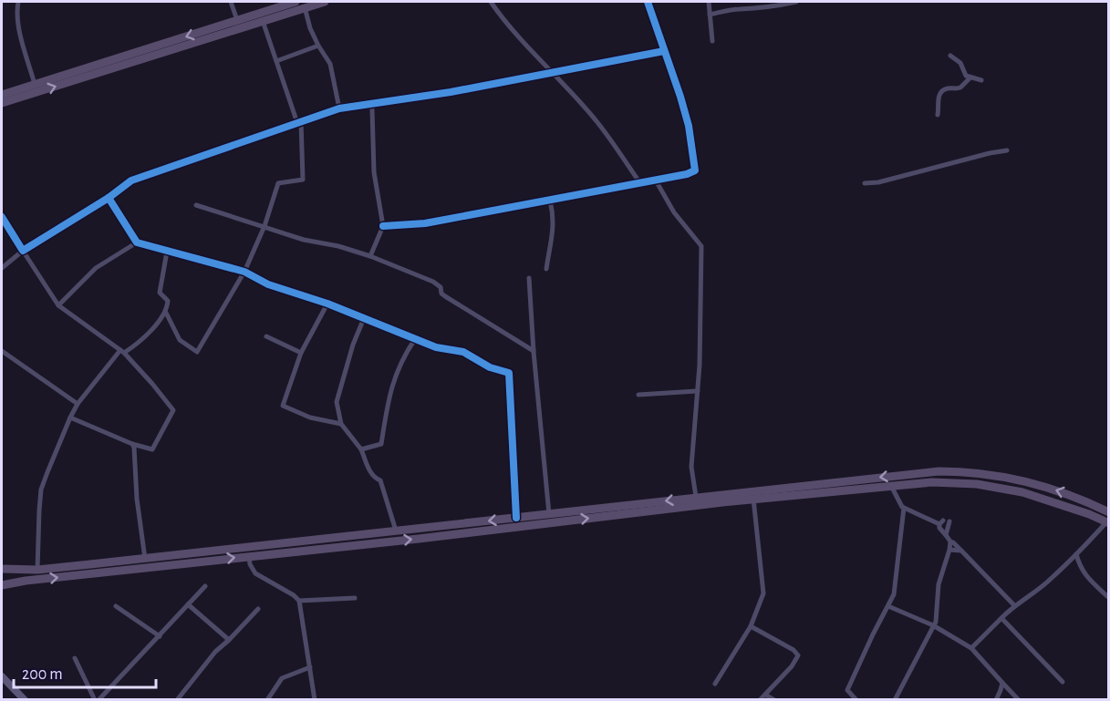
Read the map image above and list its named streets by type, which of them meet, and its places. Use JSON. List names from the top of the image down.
{
  "scale_bar": "200 m"
}
